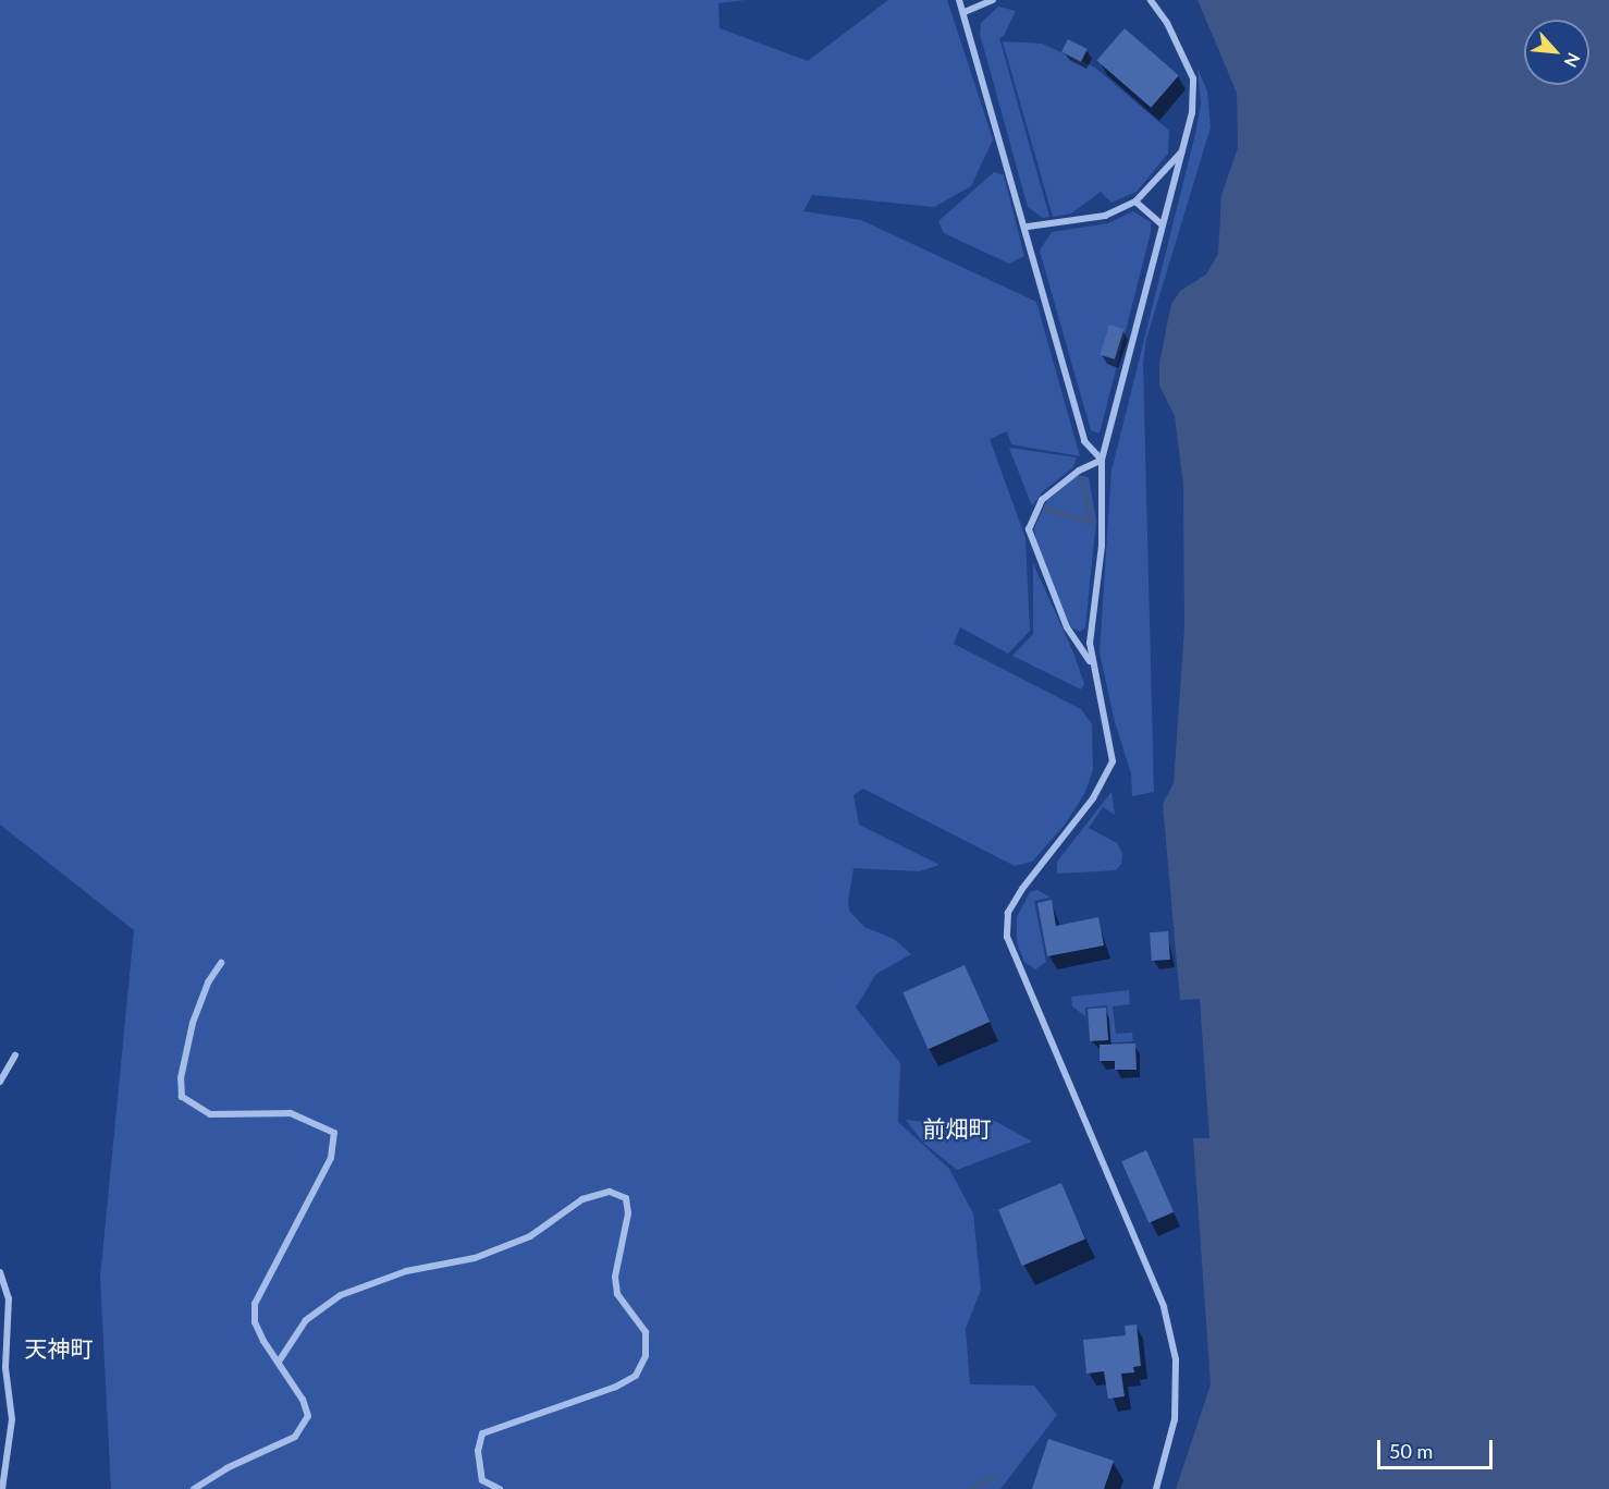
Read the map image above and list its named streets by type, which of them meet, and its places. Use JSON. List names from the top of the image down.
{
  "districts": ["前畑町", "天神町"],
  "scale_bar": "50 m",
  "north": "bottom right"
}
